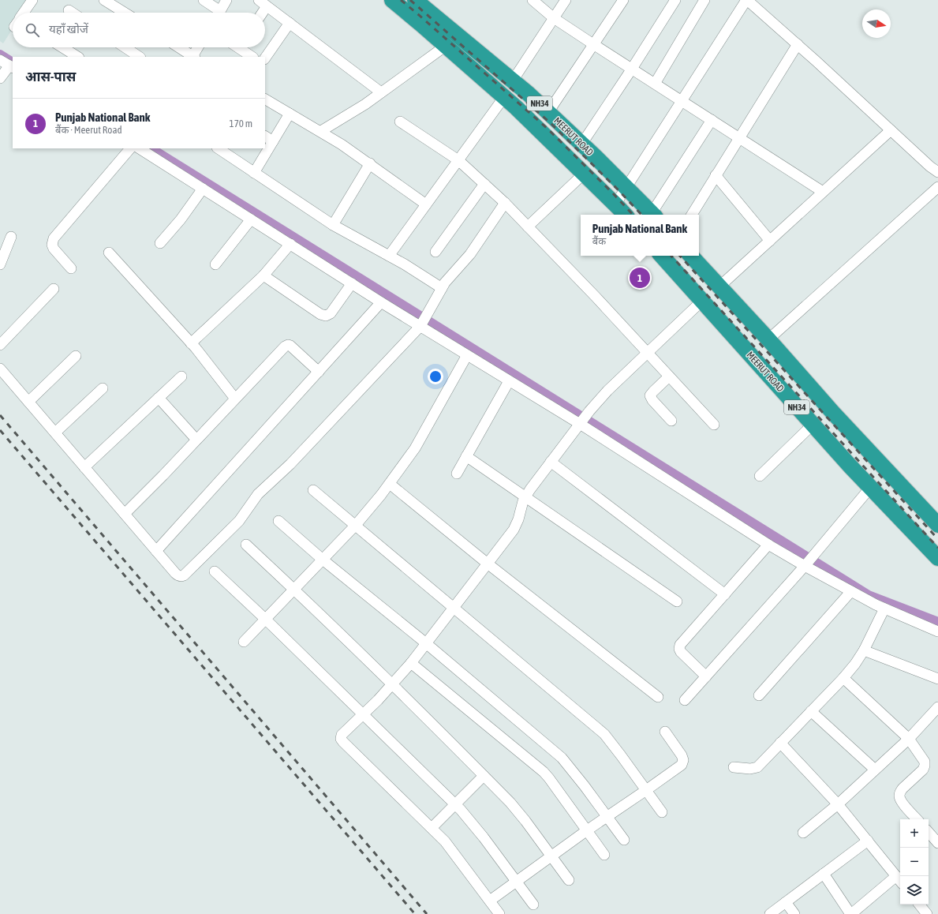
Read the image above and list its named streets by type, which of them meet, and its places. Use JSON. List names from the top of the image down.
{
  "streets": {
    "highway": ["NH34", "MEERUT ROAD"]
  },
  "north": "right",
  "page": {
    "search": "यहाँ खोजें",
    "heading": "आस-पास",
    "list": [
      {
        "mark": "1",
        "name": "Punjab National Bank",
        "note": "बैंक · Meerut Road",
        "value": "170 m"
      }
    ],
    "popup": ["Punjab National Bank", "बैंक"],
    "pins": "1",
    "map_buttons": ["+", "−"]
  }
}
